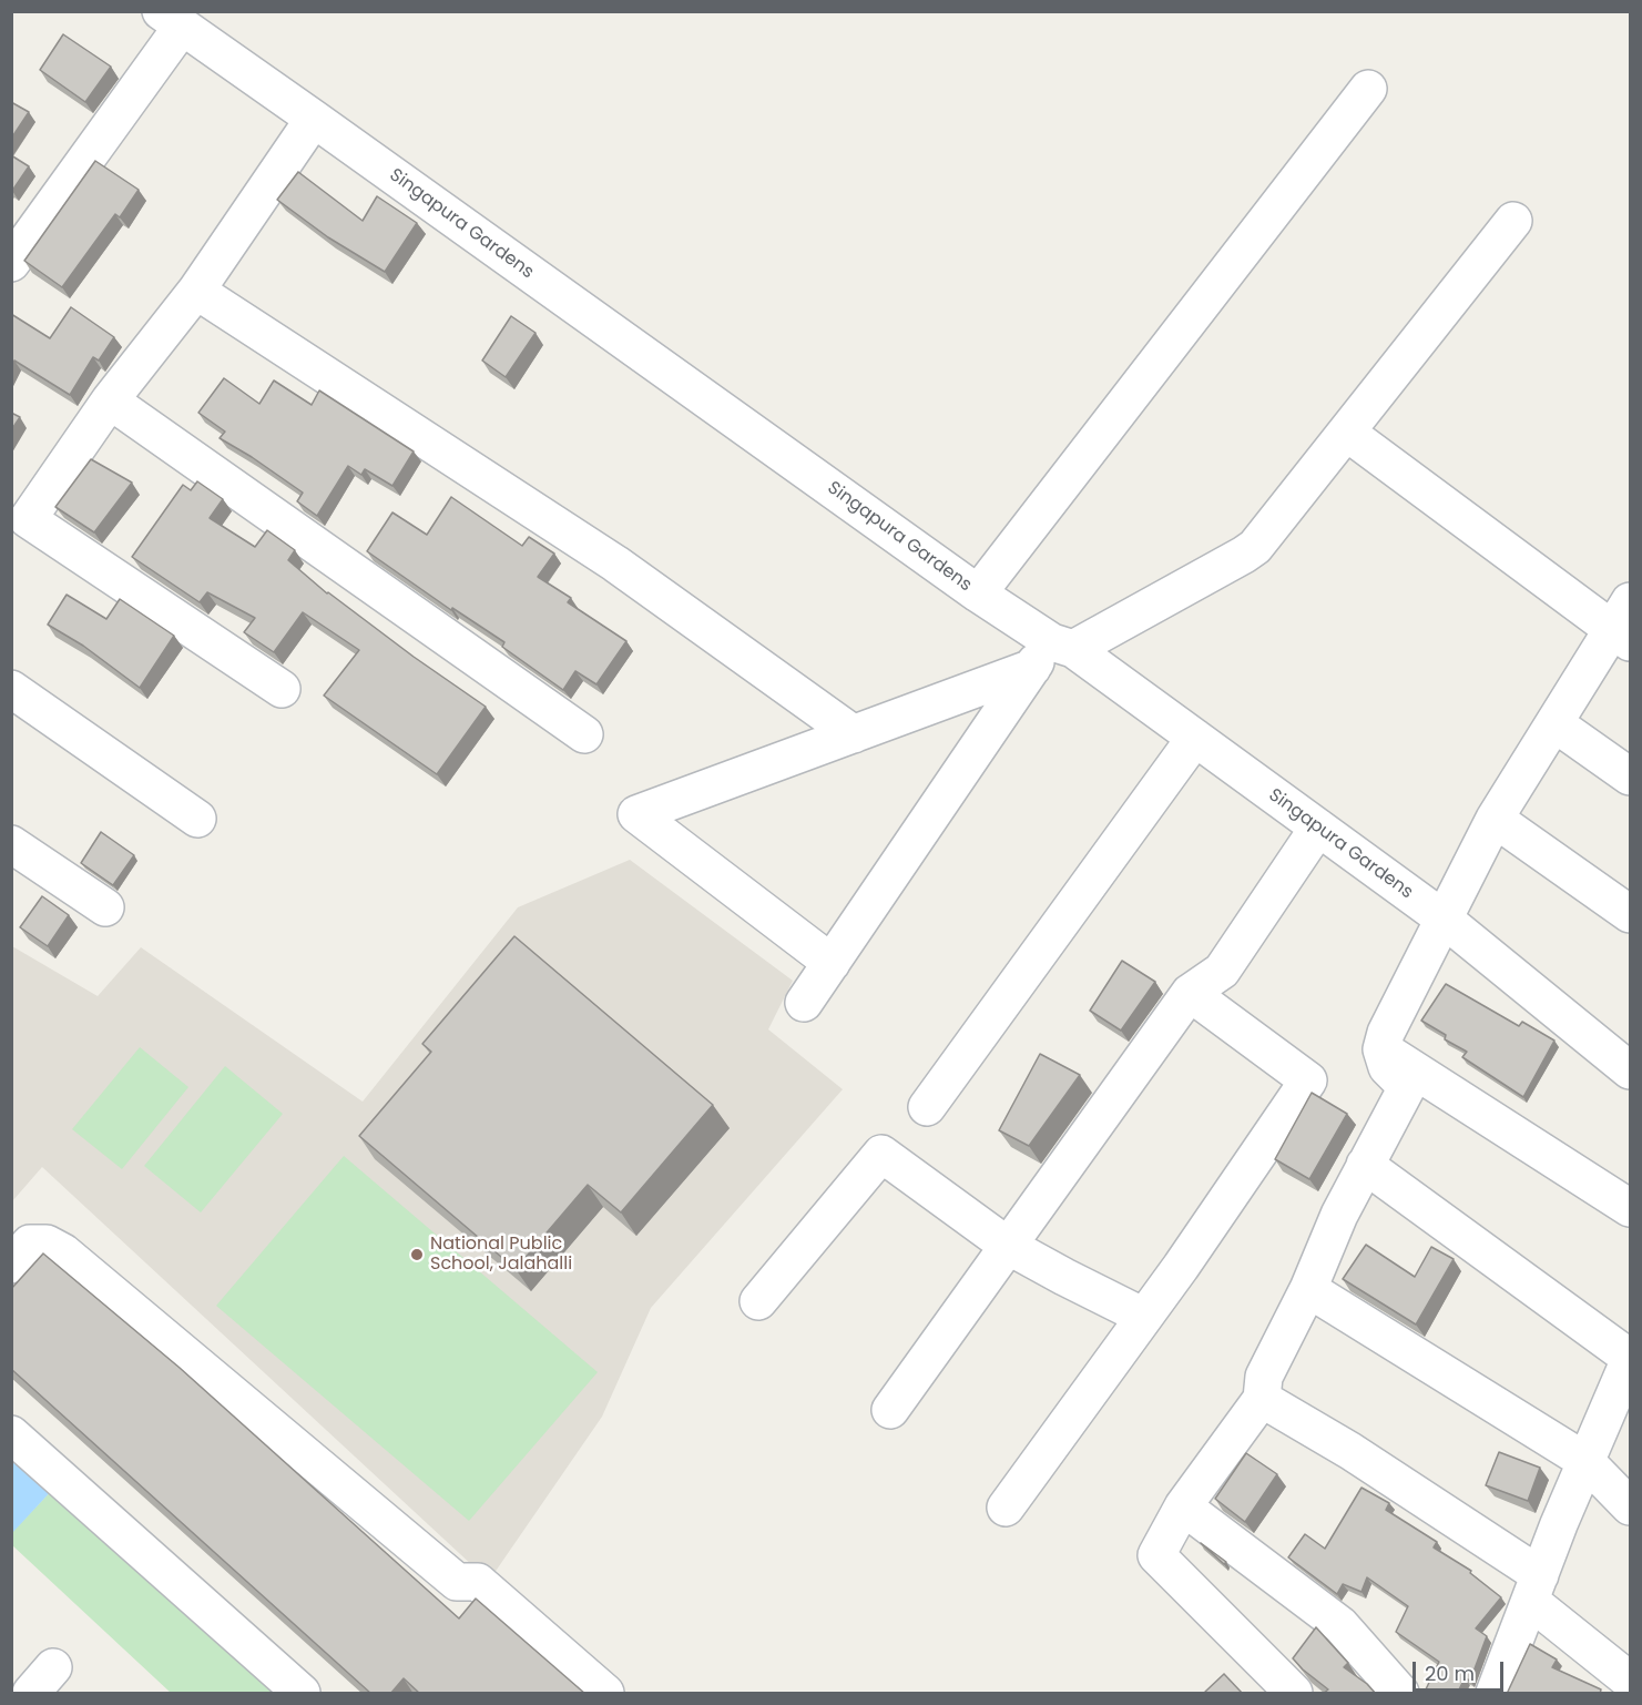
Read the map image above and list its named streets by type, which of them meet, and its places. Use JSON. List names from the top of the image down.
{
  "streets": {
    "street": ["Singapura Gardens"]
  },
  "places": ["National Public School, Jalahalli"],
  "scale_bar": "20 m"
}
